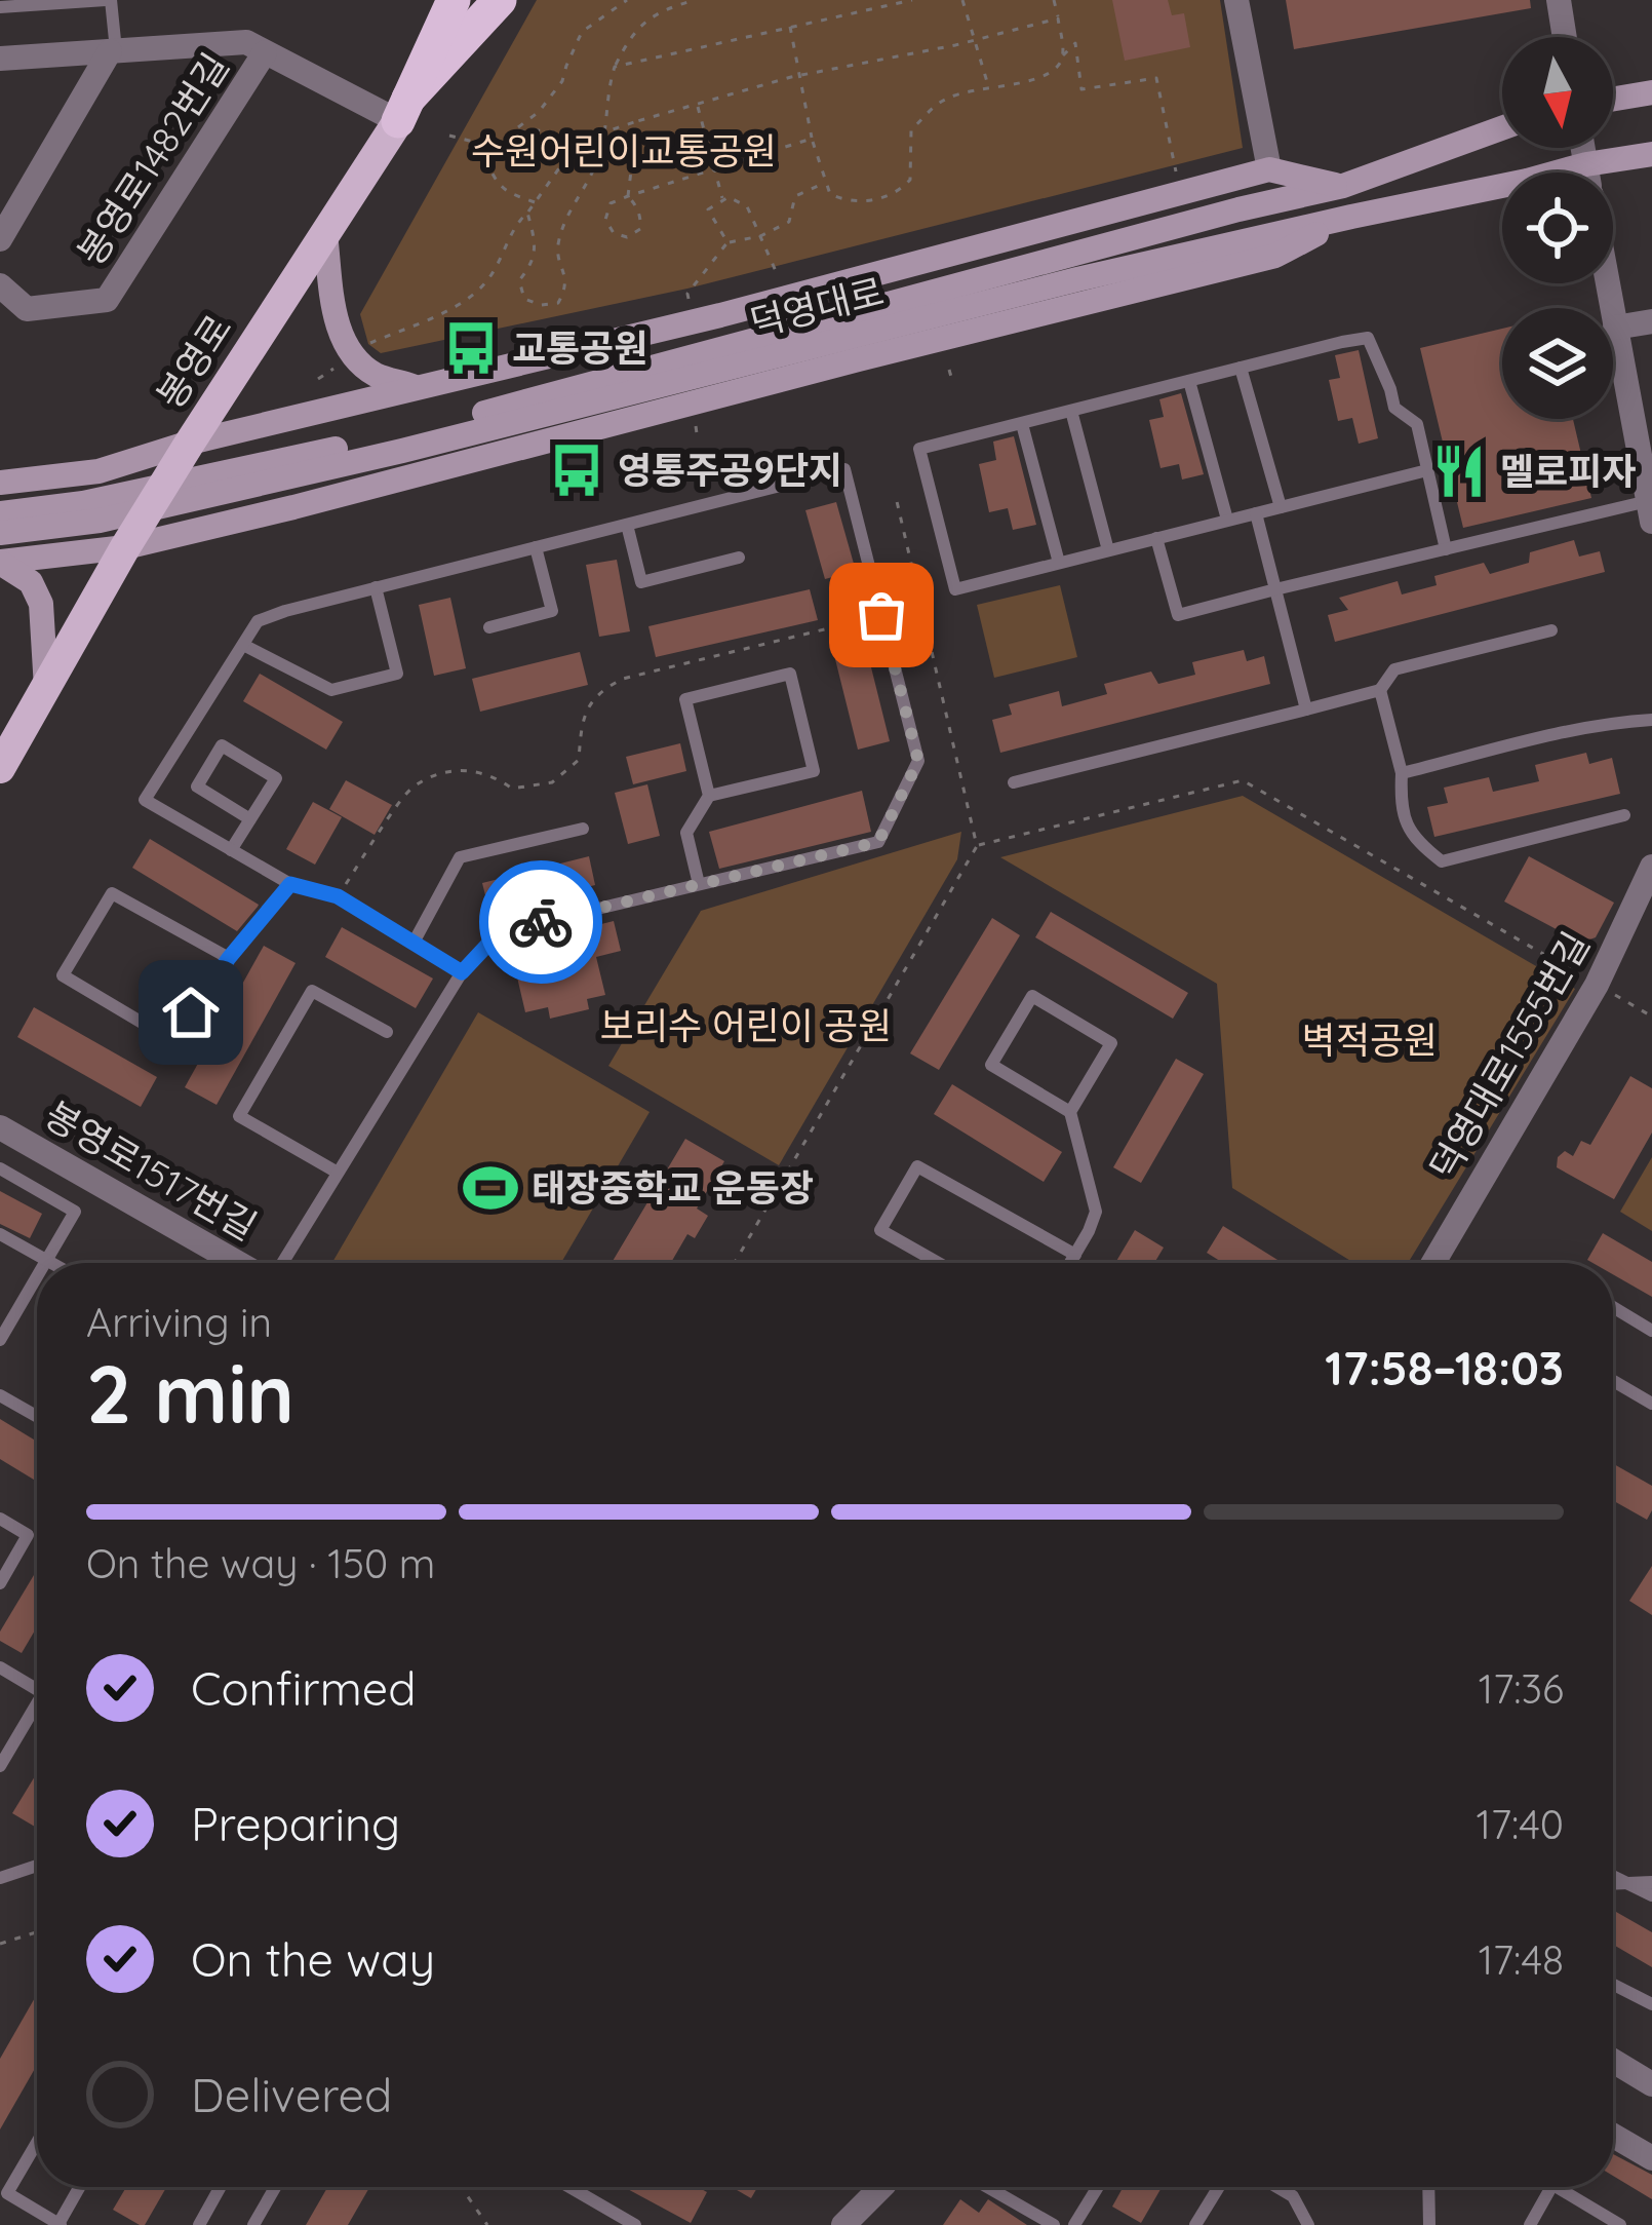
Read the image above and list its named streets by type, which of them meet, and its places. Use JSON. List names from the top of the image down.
{
  "streets": {
    "highway": ["봉영로"],
    "main road": ["덕영대로"],
    "street": ["봉영로1482번길", "덕영대로1555번길", "봉영로1517번길"]
  },
  "crossings": [
    ["봉영로1482번길", "봉영로"]
  ],
  "parks": ["수원어린이교통공원", "보리수 어린이 공원", "벽적공원"],
  "places": {
    "bus stop": ["교통공원", "영통주공9단지"],
    "restaurant": ["멜로피자"],
    "sports": ["태장중학교 운동장"]
  },
  "north": "bottom",
  "page": {
    "heading": ["2 min", "Arriving in", "17:58–18:03"],
    "bar": "On the way · 150 m",
    "list": [
      ["Confirmed", "17:36"],
      ["Preparing", "17:40"],
      ["On the way", "17:48"],
      "Delivered"
    ]
  }
}
